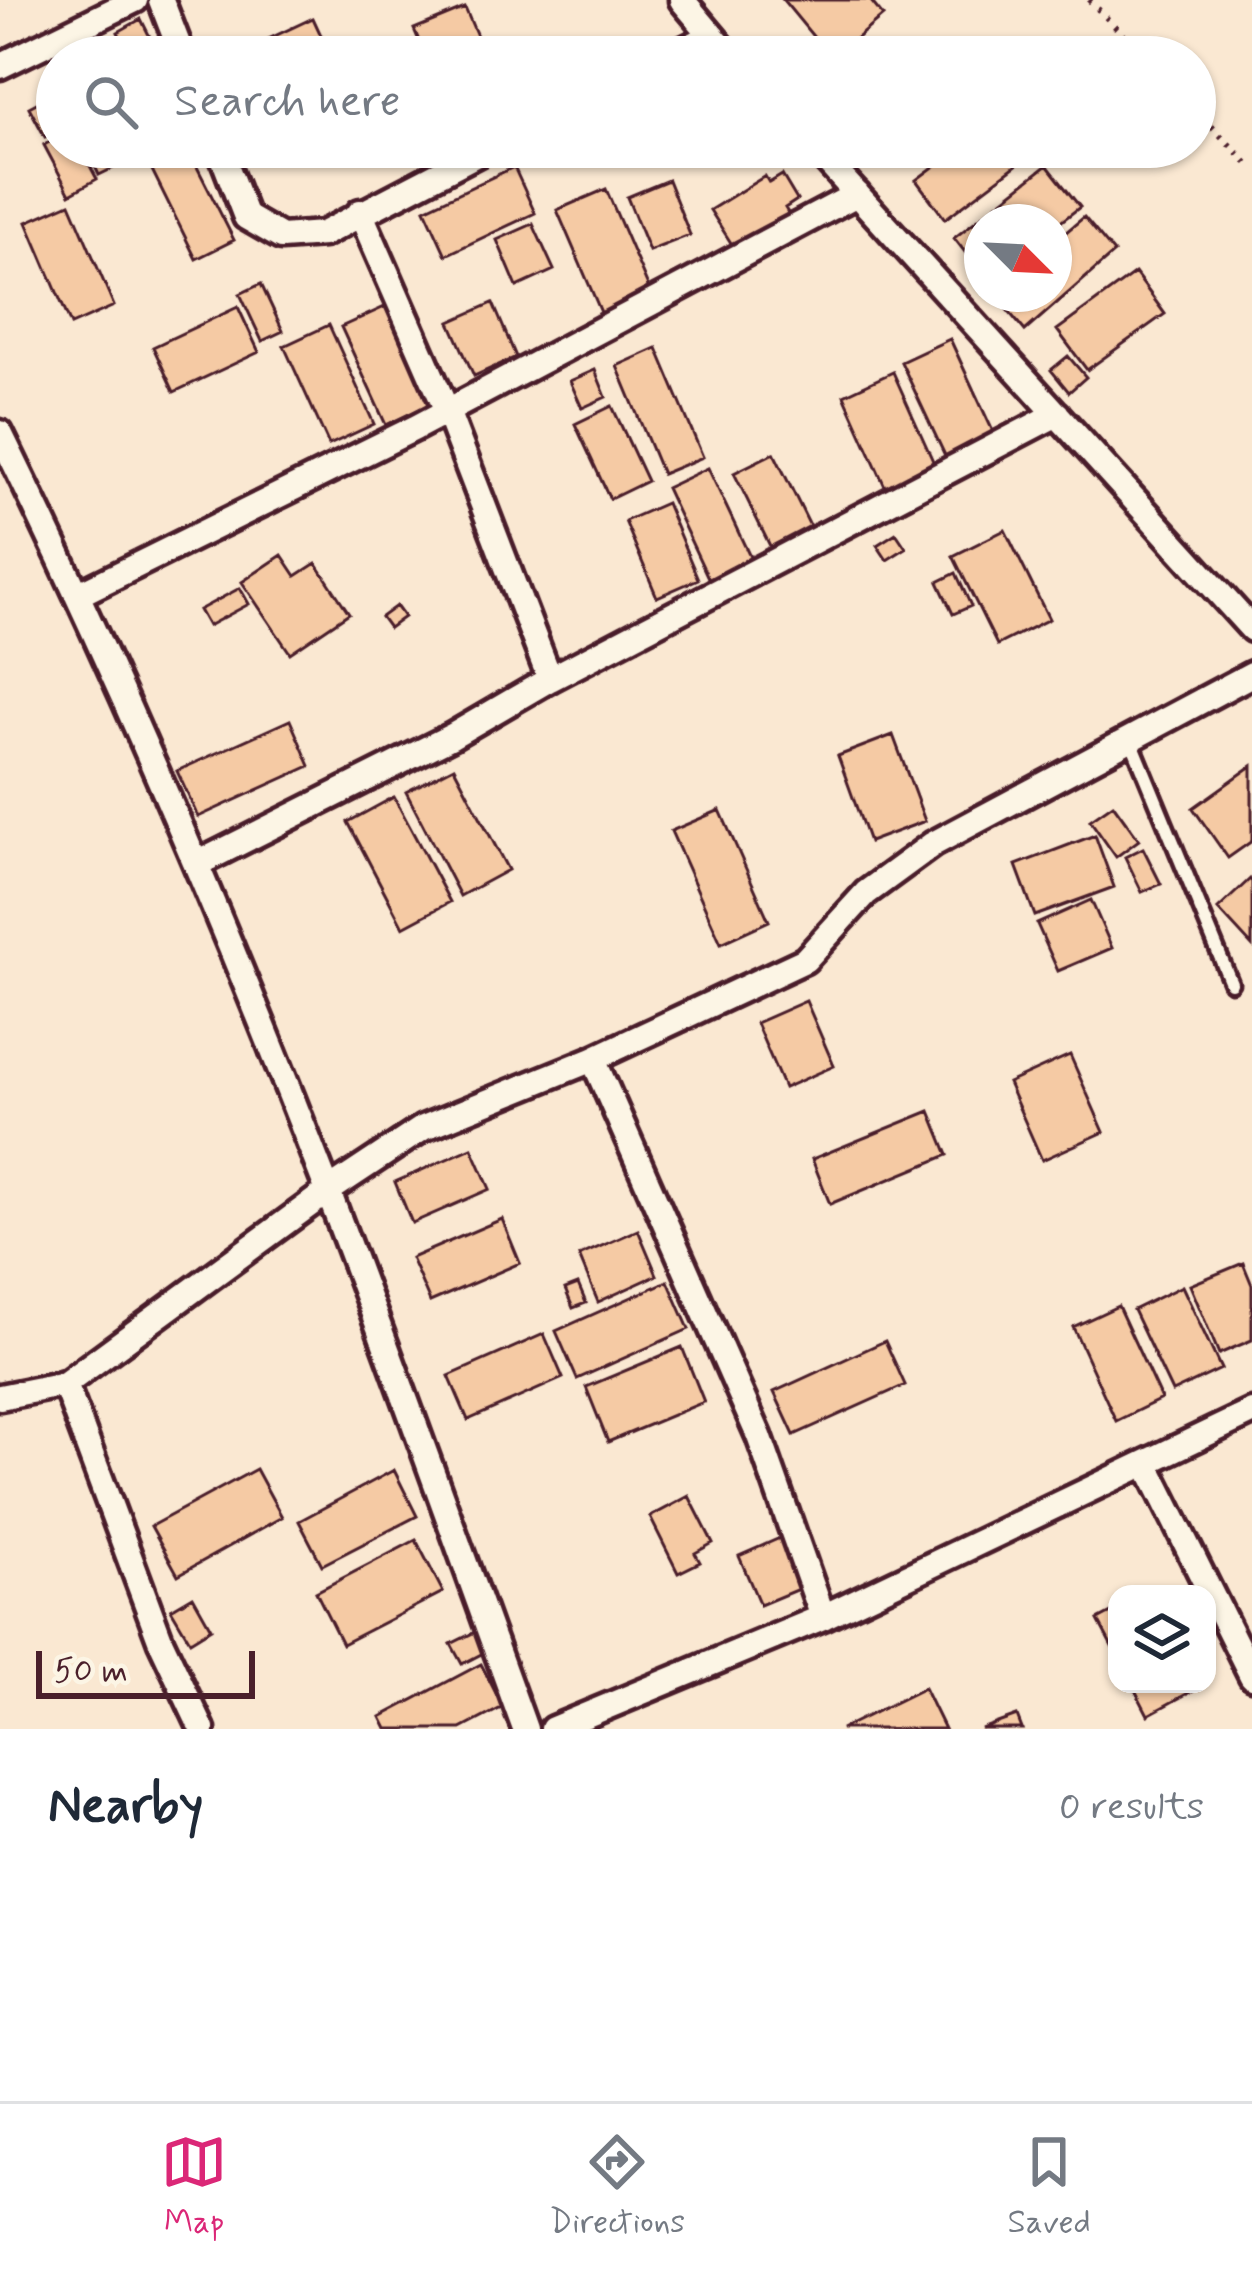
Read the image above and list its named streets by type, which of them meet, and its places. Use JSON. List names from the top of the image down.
{
  "scale_bar": "50 m",
  "north": "bottom right",
  "page": {
    "search": "Search here",
    "scale": "50 m",
    "heading": ["Nearby", "0 results"],
    "nav": ["Map", "Directions", "Saved"]
  }
}
